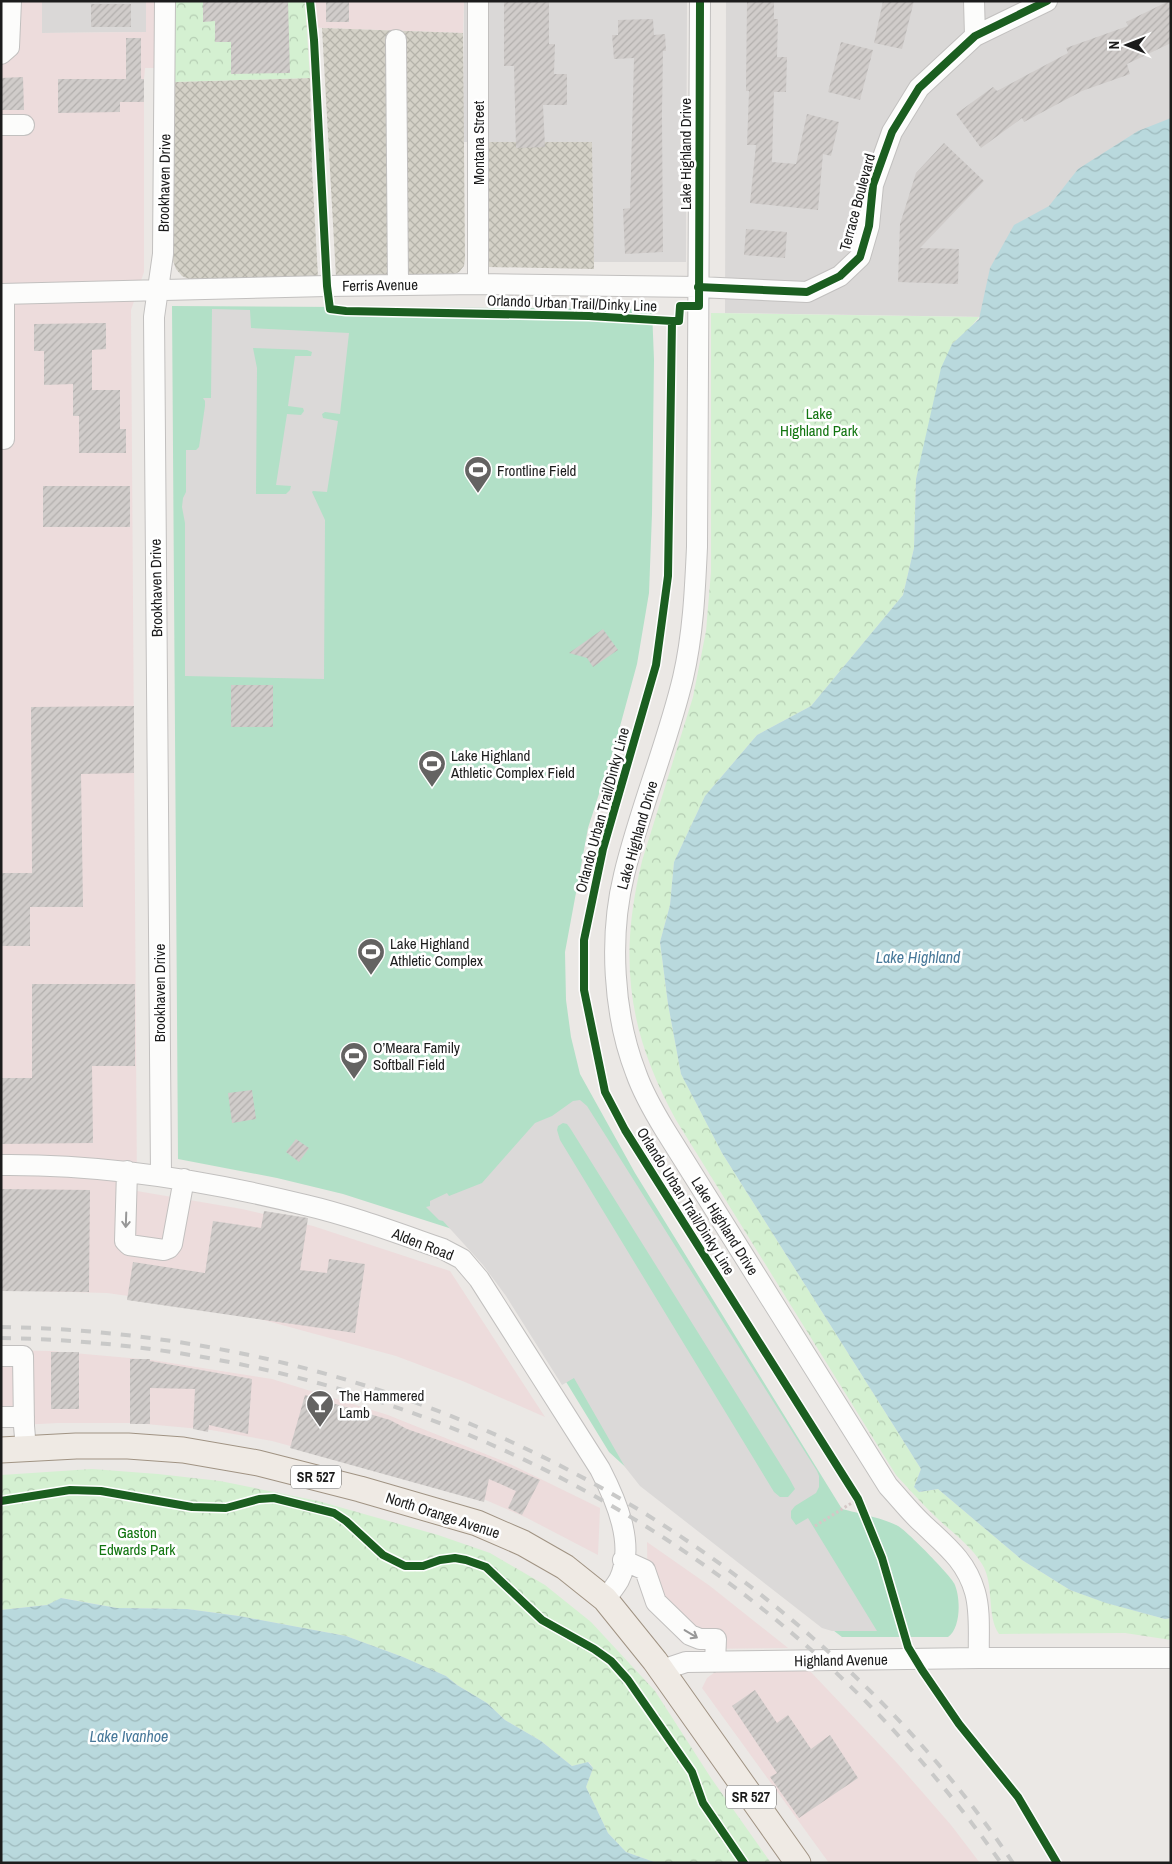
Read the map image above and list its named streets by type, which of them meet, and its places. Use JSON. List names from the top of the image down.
{
  "streets": {
    "main road": ["SR 527", "North Orange Avenue"],
    "street": [
      "Montana Street",
      "Lake Highland Drive",
      "Brookhaven Drive",
      "Terrace Boulevard",
      "Ferris Avenue",
      "Alden Road",
      "Highland Avenue"
    ],
    "cycle path": ["Orlando Urban Trail/Dinky Line"]
  },
  "crossings": [
    ["Montana Street", "Ferris Avenue"],
    ["Lake Highland Drive", "Terrace Boulevard"],
    ["Lake Highland Drive", "Ferris Avenue"],
    ["Lake Highland Drive", "Highland Avenue"],
    ["Brookhaven Drive", "Ferris Avenue"],
    ["Brookhaven Drive", "Alden Road"],
    ["Terrace Boulevard", "Ferris Avenue"],
    ["Alden Road", "North Orange Avenue"],
    ["North Orange Avenue", "Highland Avenue"]
  ],
  "water": ["Lake Highland", "Lake Ivanhoe"],
  "parks": ["Lake Highland Park", "Gaston Edwards Park"],
  "places": {
    "sports": [
      "Frontline Field",
      "Lake Highland Athletic Complex Field",
      "Lake Highland Athletic Complex",
      "O’Meara Family Softball Field"
    ],
    "bar": ["The Hammered Lamb"]
  },
  "north": "left"
}
